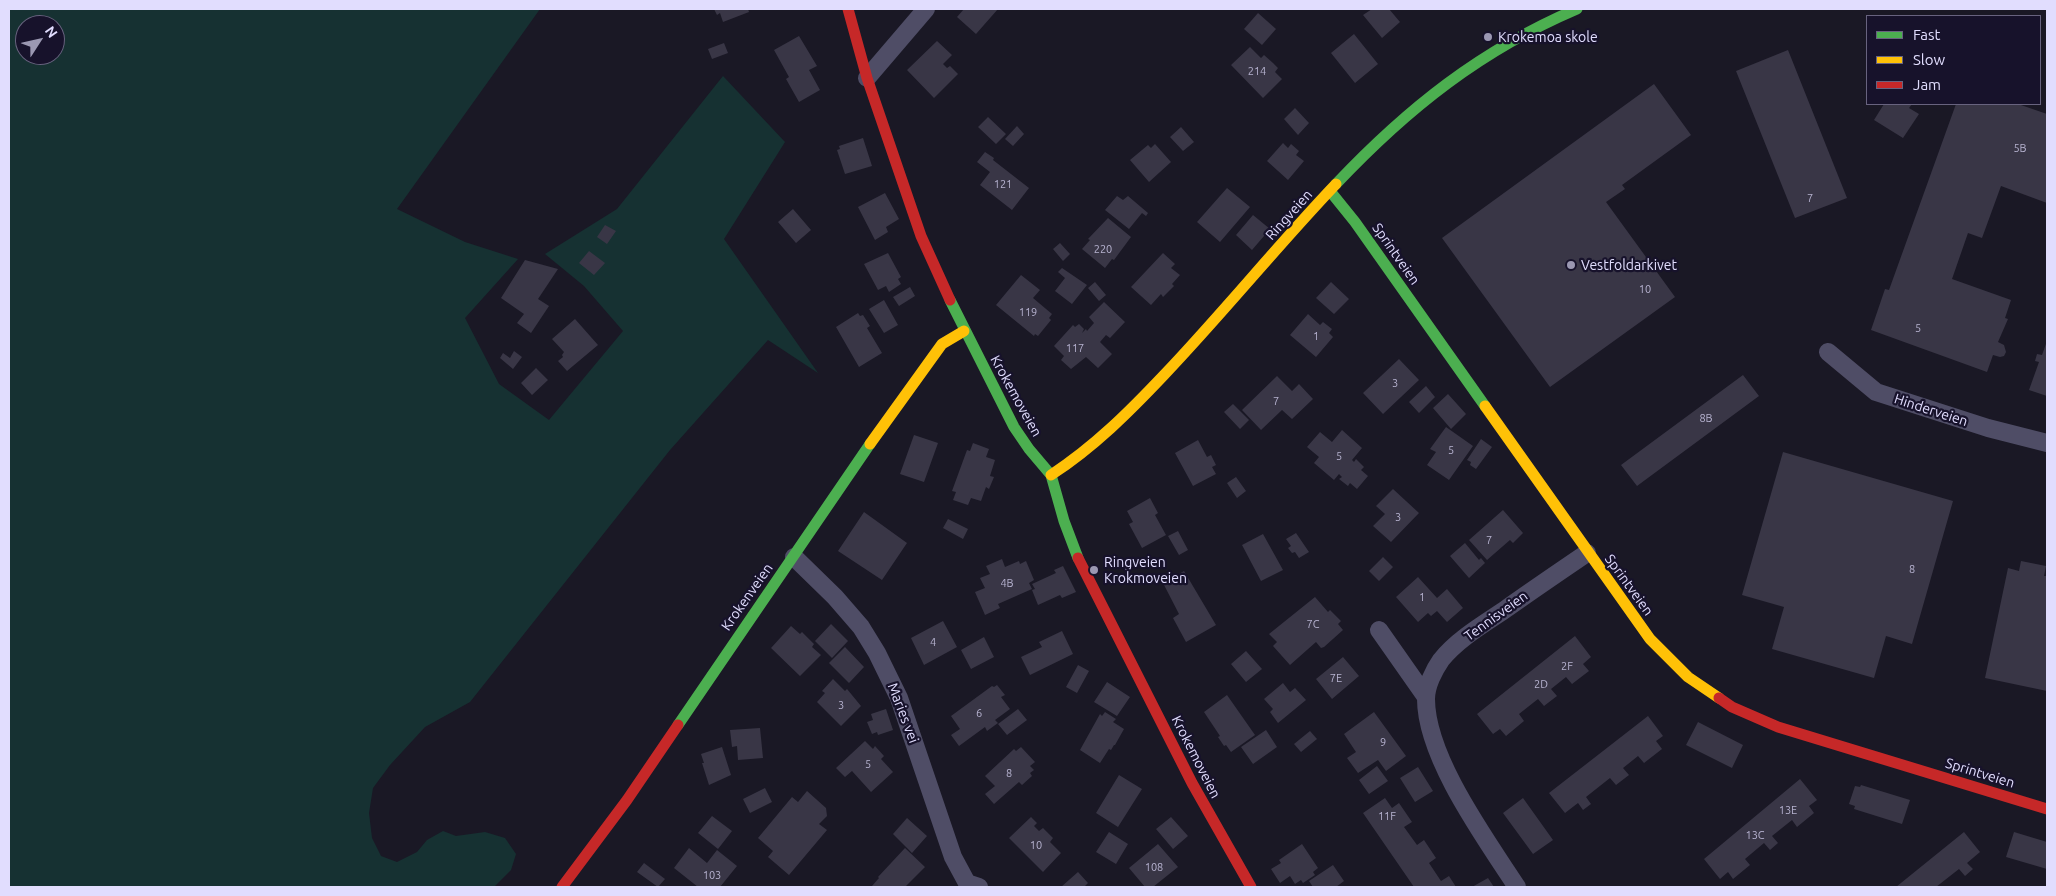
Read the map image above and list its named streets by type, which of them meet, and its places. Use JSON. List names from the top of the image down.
{
  "streets": {
    "main road": [
      "Ringveien",
      "Sprintveien",
      "Krokemoveien",
      "Krokenveien"
    ],
    "street": ["Hinderveien", "Tennisveien", "Maries vei"]
  },
  "crossings": [
    ["Ringveien", "Sprintveien"],
    ["Ringveien", "Krokemoveien"],
    ["Sprintveien", "Tennisveien"],
    ["Krokemoveien", "Krokenveien"],
    ["Krokenveien", "Maries vei"]
  ],
  "places": ["Krokemoa skole", "Vestfoldarkivet", "Ringveien Krokmoveien"],
  "house_numbers": [
    "214",
    "5B",
    "121",
    "7",
    "220",
    "10",
    "119",
    "5",
    "1",
    "117",
    "3",
    "7",
    "8B",
    "5",
    "5",
    "3",
    "7",
    "8",
    "4B",
    "1",
    "7C",
    "4",
    "2F",
    "7E",
    "2D",
    "3",
    "6",
    "9",
    "5",
    "8",
    "13E",
    "11F",
    "13C",
    "10",
    "108",
    "103"
  ],
  "legend": ["Fast", "Slow", "Jam"],
  "north": "top right"
}
